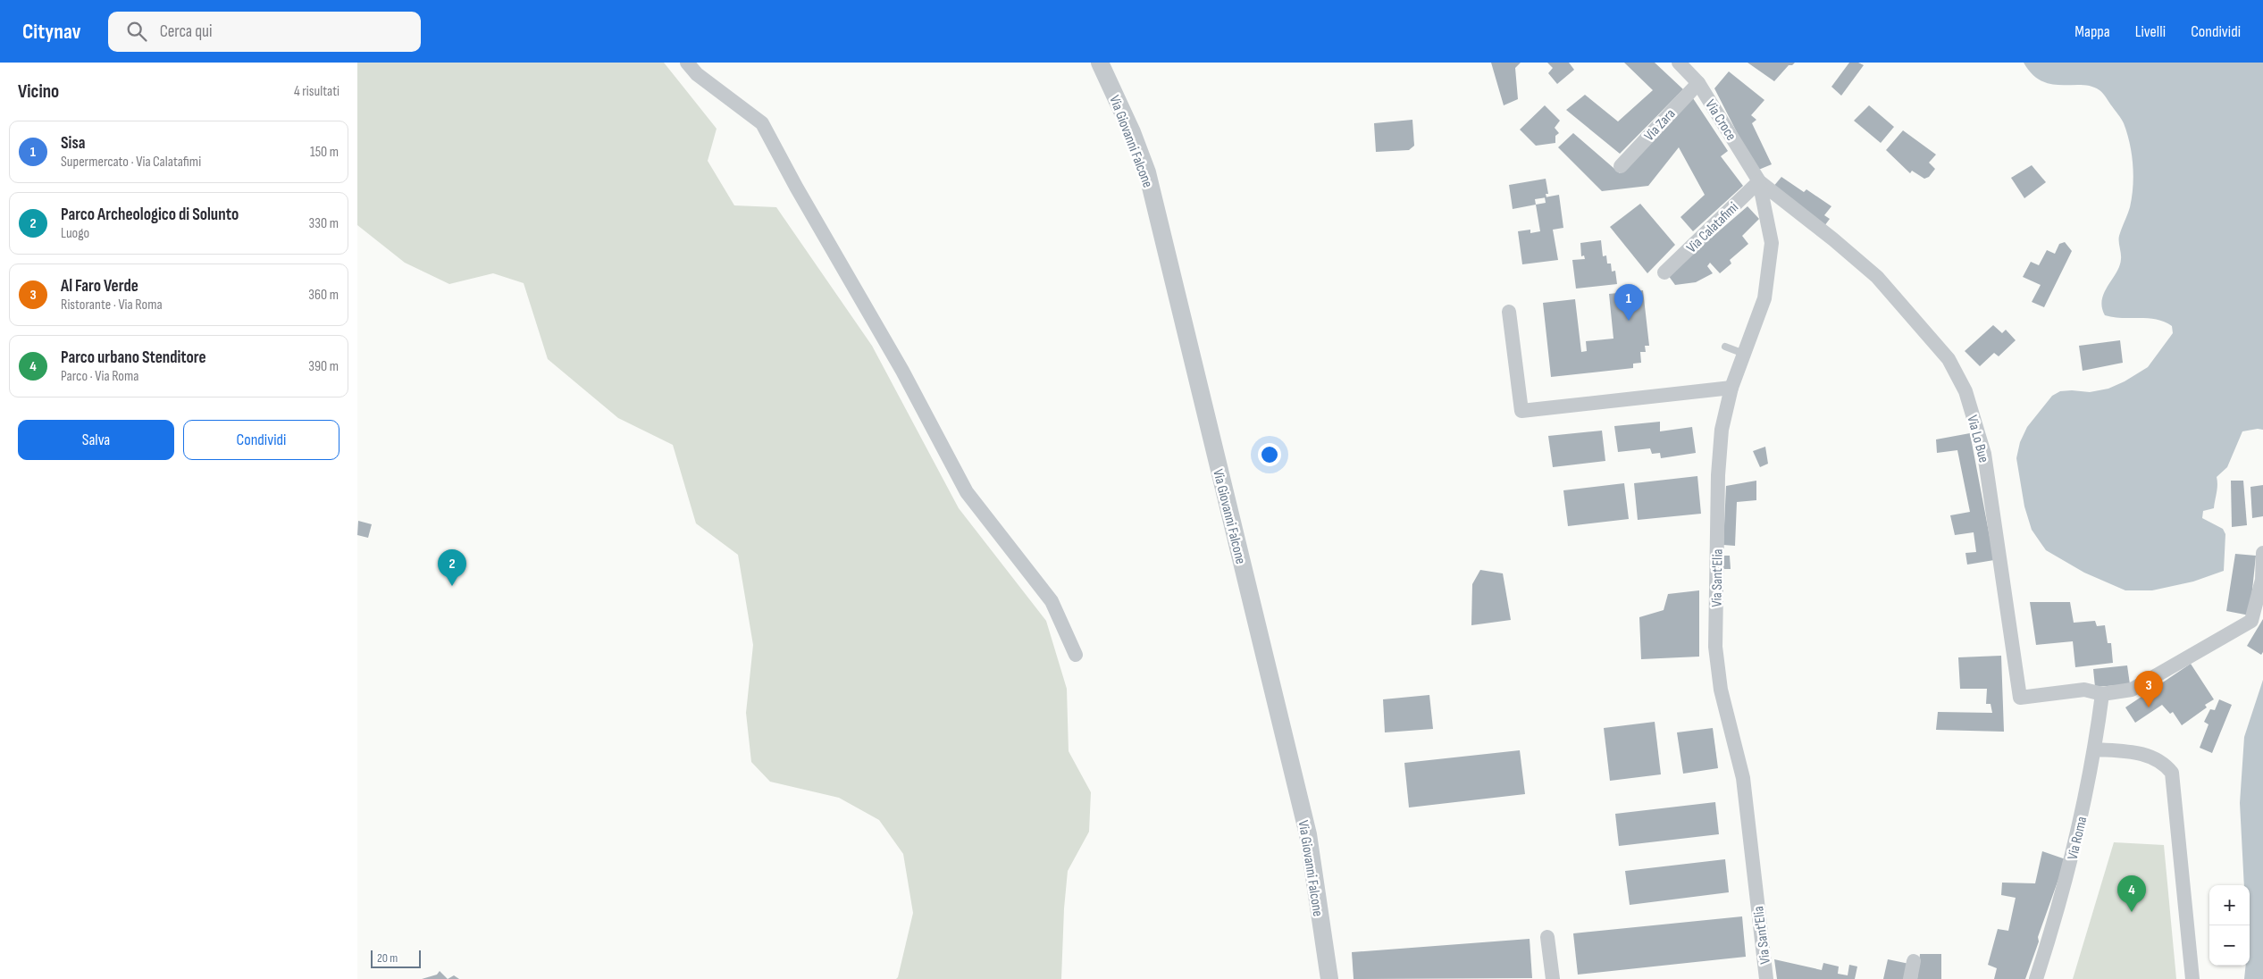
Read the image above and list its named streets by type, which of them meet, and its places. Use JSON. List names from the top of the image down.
{
  "streets": {
    "street": [
      "Via Croce",
      "Via Zara",
      "Via Giovanni Falcone",
      "Via Calatafimi",
      "Via Lo Bue",
      "Via Sant'Elia",
      "Via Roma"
    ]
  },
  "crossings": [
    ["Via Croce", "Via Zara"],
    ["Via Croce", "Via Calatafimi"],
    ["Via Croce", "Via Lo Bue"],
    ["Via Croce", "Via Sant'Elia"],
    ["Via Calatafimi", "Via Lo Bue"],
    ["Via Calatafimi", "Via Sant'Elia"],
    ["Via Lo Bue", "Via Sant'Elia"],
    ["Via Lo Bue", "Via Roma"]
  ],
  "scale_bar": "20 m",
  "page": {
    "header": "Citynav",
    "search": "Cerca qui",
    "nav": ["Mappa", "Livelli", "Condividi"],
    "heading": ["Vicino", "4 risultati"],
    "list": [
      {
        "mark": "1",
        "name": "Sisa",
        "note": "Supermercato · Via Calatafimi",
        "value": "150 m"
      },
      {
        "mark": "2",
        "name": "Parco Archeologico di Solunto",
        "note": "Luogo",
        "value": "330 m"
      },
      {
        "mark": "3",
        "name": "Al Faro Verde",
        "note": "Ristorante · Via Roma",
        "value": "360 m"
      },
      {
        "mark": "4",
        "name": "Parco urbano Stenditore",
        "note": "Parco · Via Roma",
        "value": "390 m"
      }
    ],
    "pins": [
      "1",
      "2",
      "3",
      "4"
    ],
    "buttons": ["Salva", "Condividi"],
    "map_buttons": ["+", "−"],
    "scale": "20 m"
  }
}
